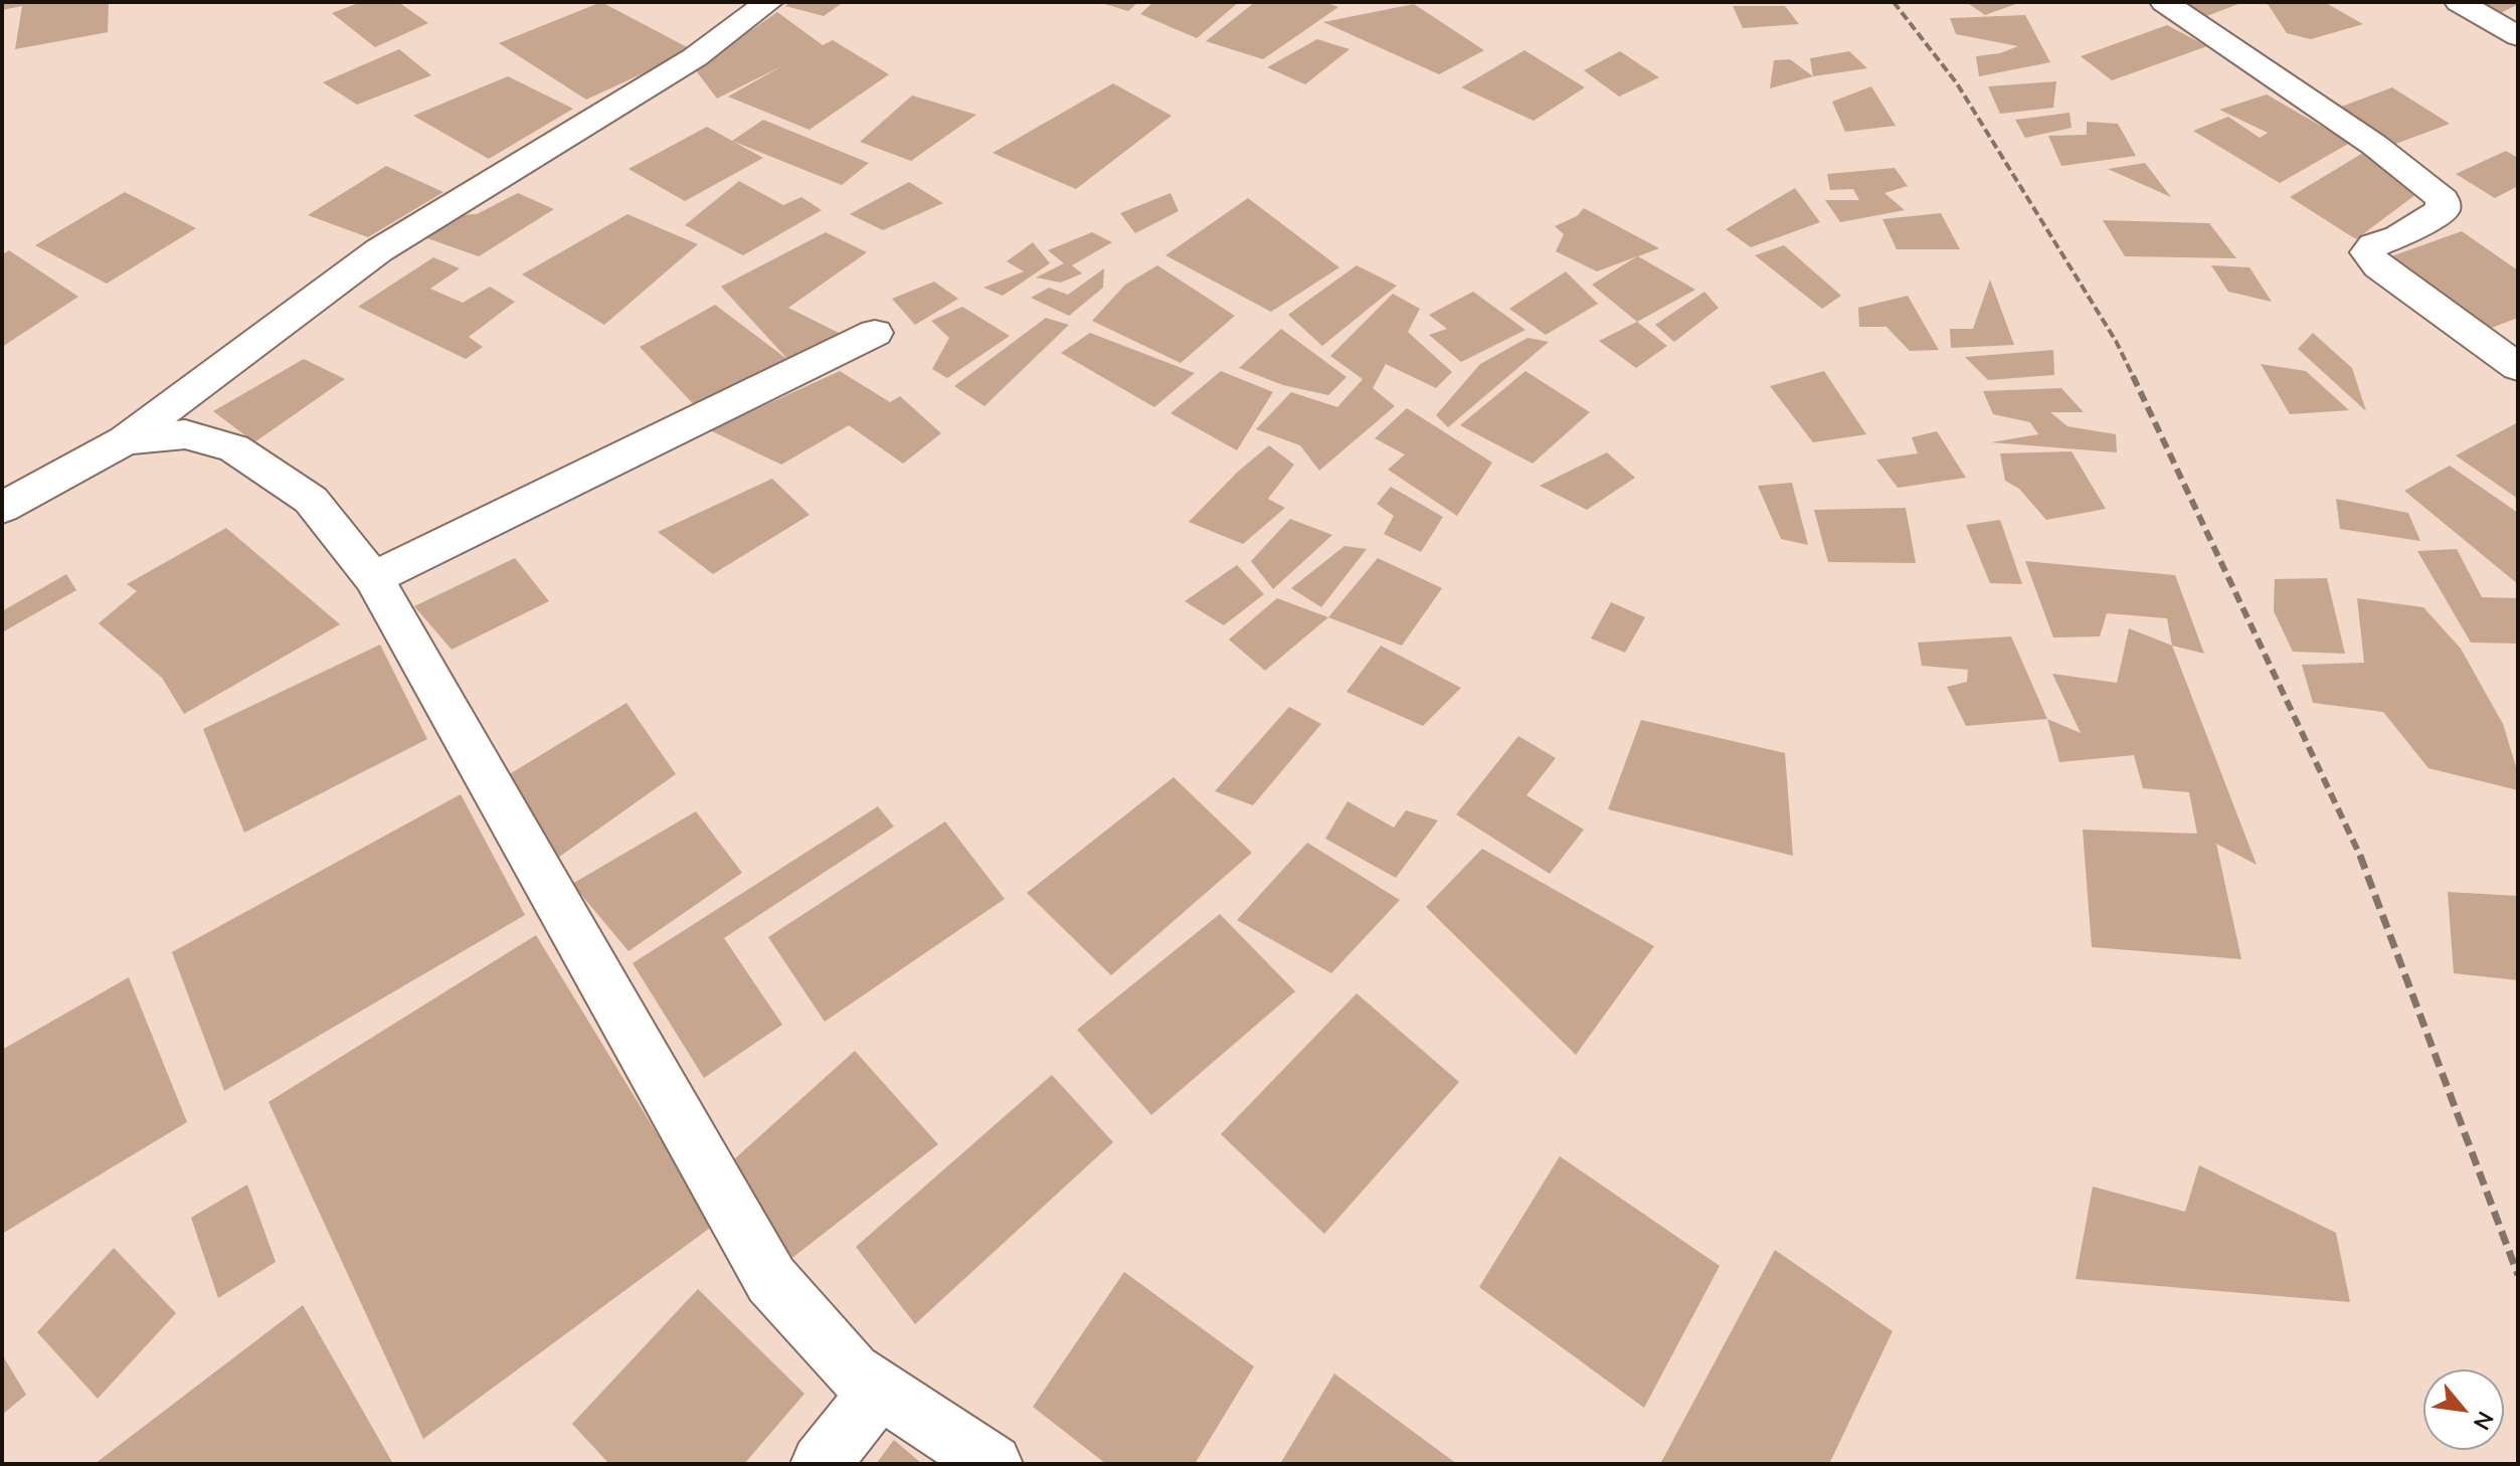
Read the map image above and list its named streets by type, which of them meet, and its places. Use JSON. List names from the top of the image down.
{
  "north": "bottom right"
}
